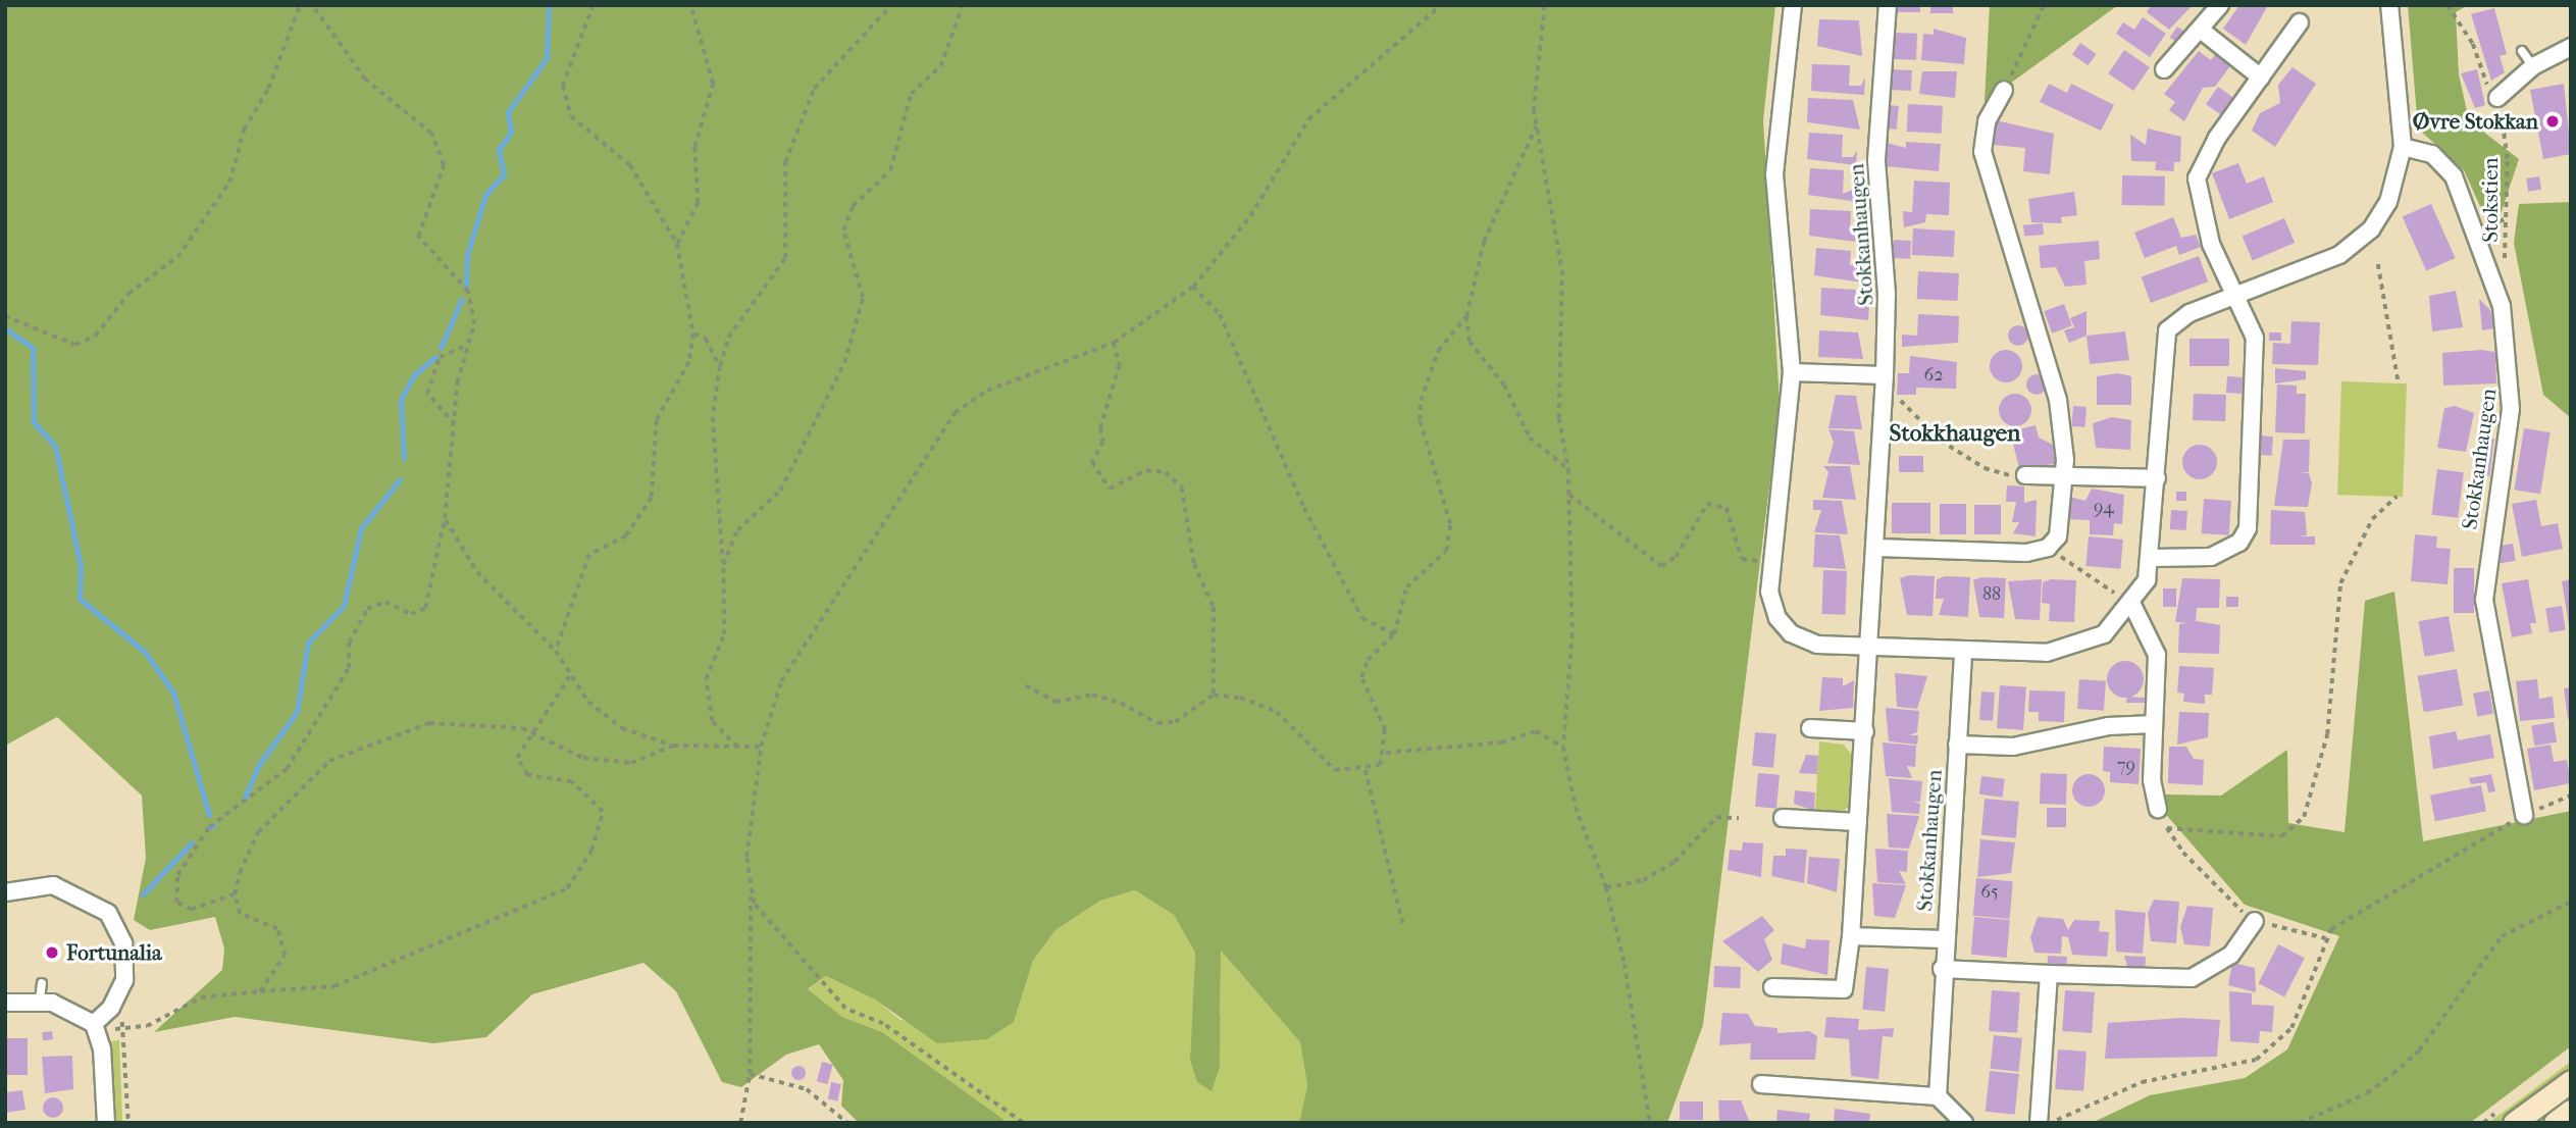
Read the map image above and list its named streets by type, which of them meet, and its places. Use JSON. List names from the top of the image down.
{
  "streets": {
    "street": ["Stokkanhaugen"],
    "path": ["Stokstien"]
  },
  "crossings": [
    ["Stokstien", "Stokkanhaugen"]
  ],
  "districts": ["Stokkhaugen"],
  "places": ["Øvre Stokkan", "Fortunalia"],
  "house_numbers": [
    "62",
    "94",
    "88",
    "79",
    "65"
  ]
}
